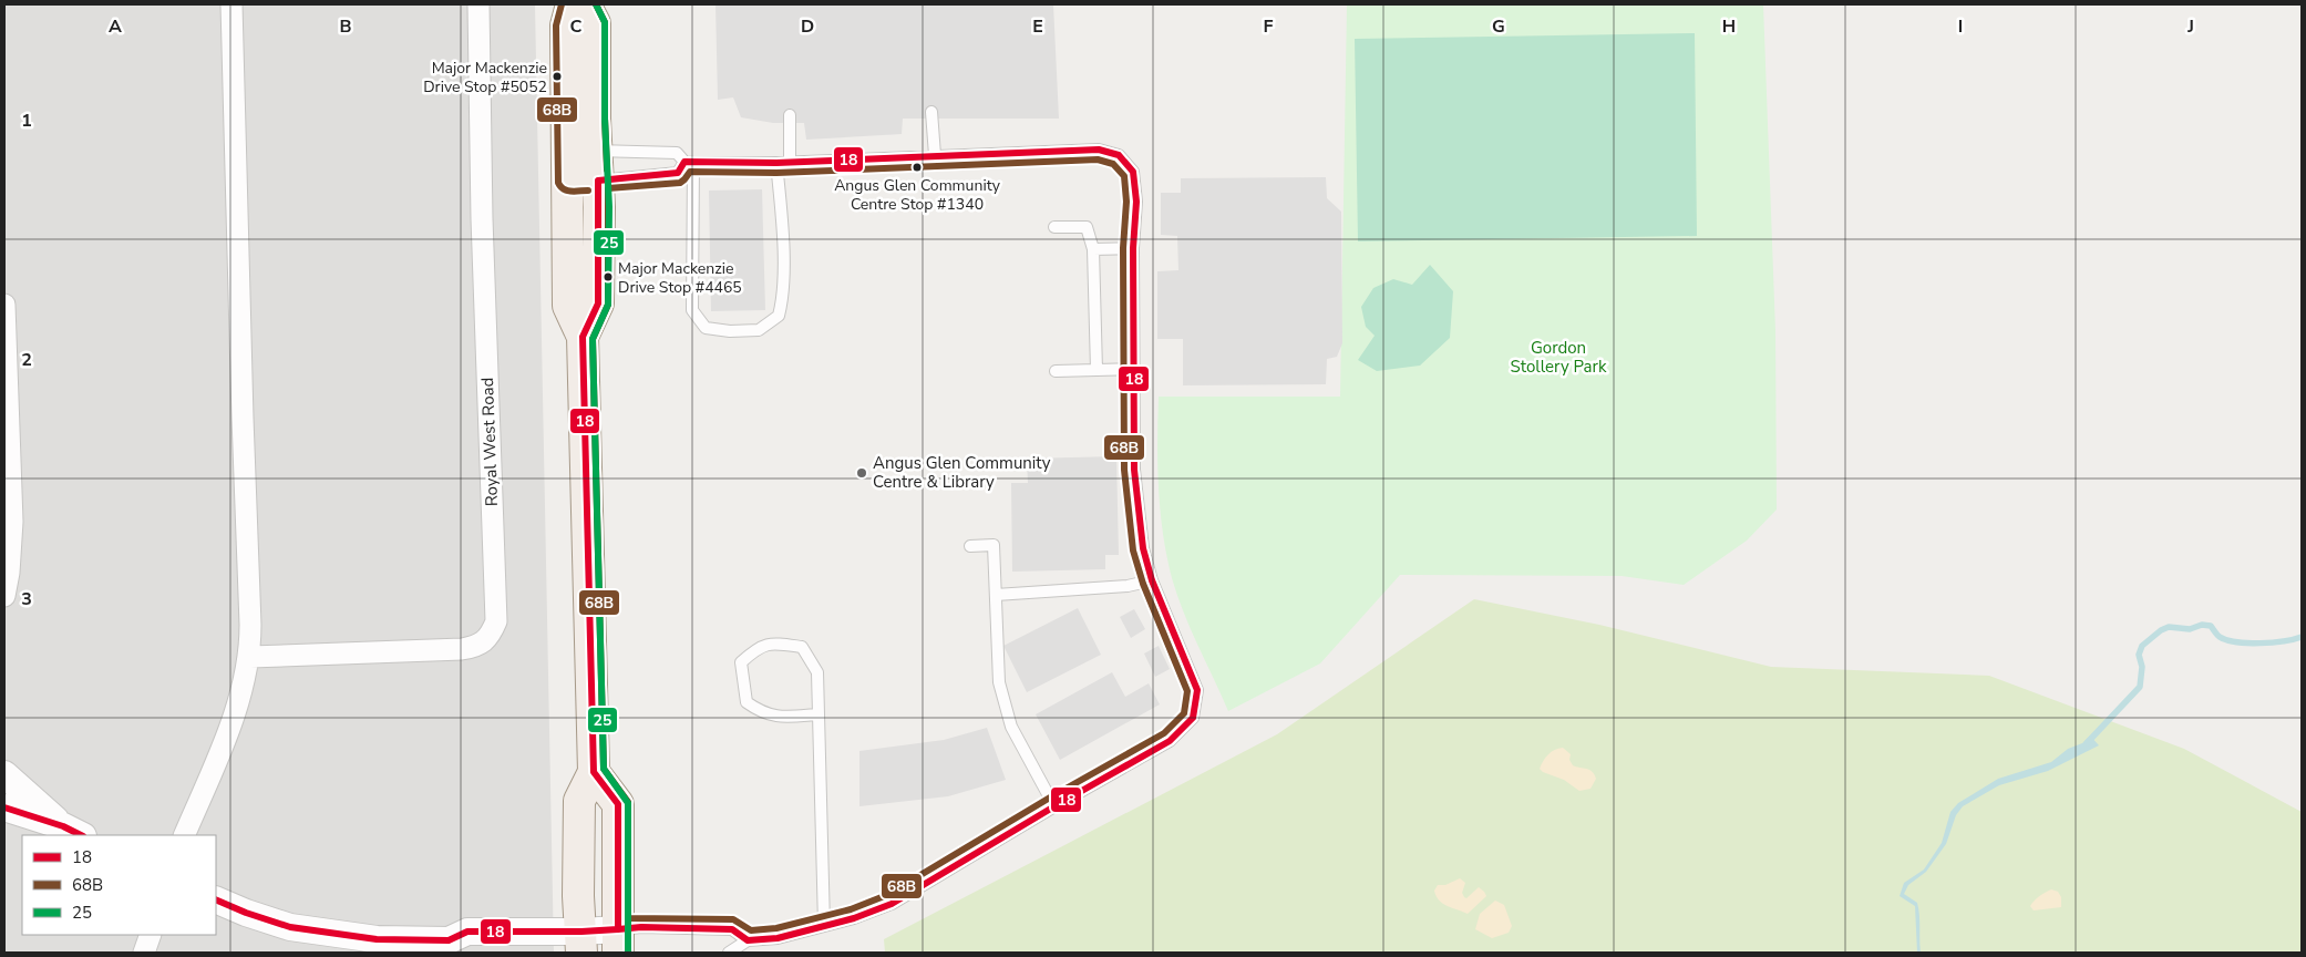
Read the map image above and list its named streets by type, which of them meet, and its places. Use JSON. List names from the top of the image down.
{
  "streets": {
    "street": ["Royal West Road"]
  },
  "parks": ["Gordon Stollery Park"],
  "places": [
    "Major Mackenzie Drive Stop #5052",
    "Angus Glen Community Centre Stop #1340",
    "Major Mackenzie Drive Stop #4465",
    "Angus Glen Community Centre & Library"
  ],
  "lines": ["transit line 68B", "transit line 25", "transit line 18"],
  "legend": ["18", "68B", "25"],
  "grid": {
    "columns": [
      "A",
      "B",
      "C",
      "D",
      "E",
      "F",
      "G",
      "H",
      "I",
      "J"
    ],
    "rows": ["1", "2", "3"]
  }
}
